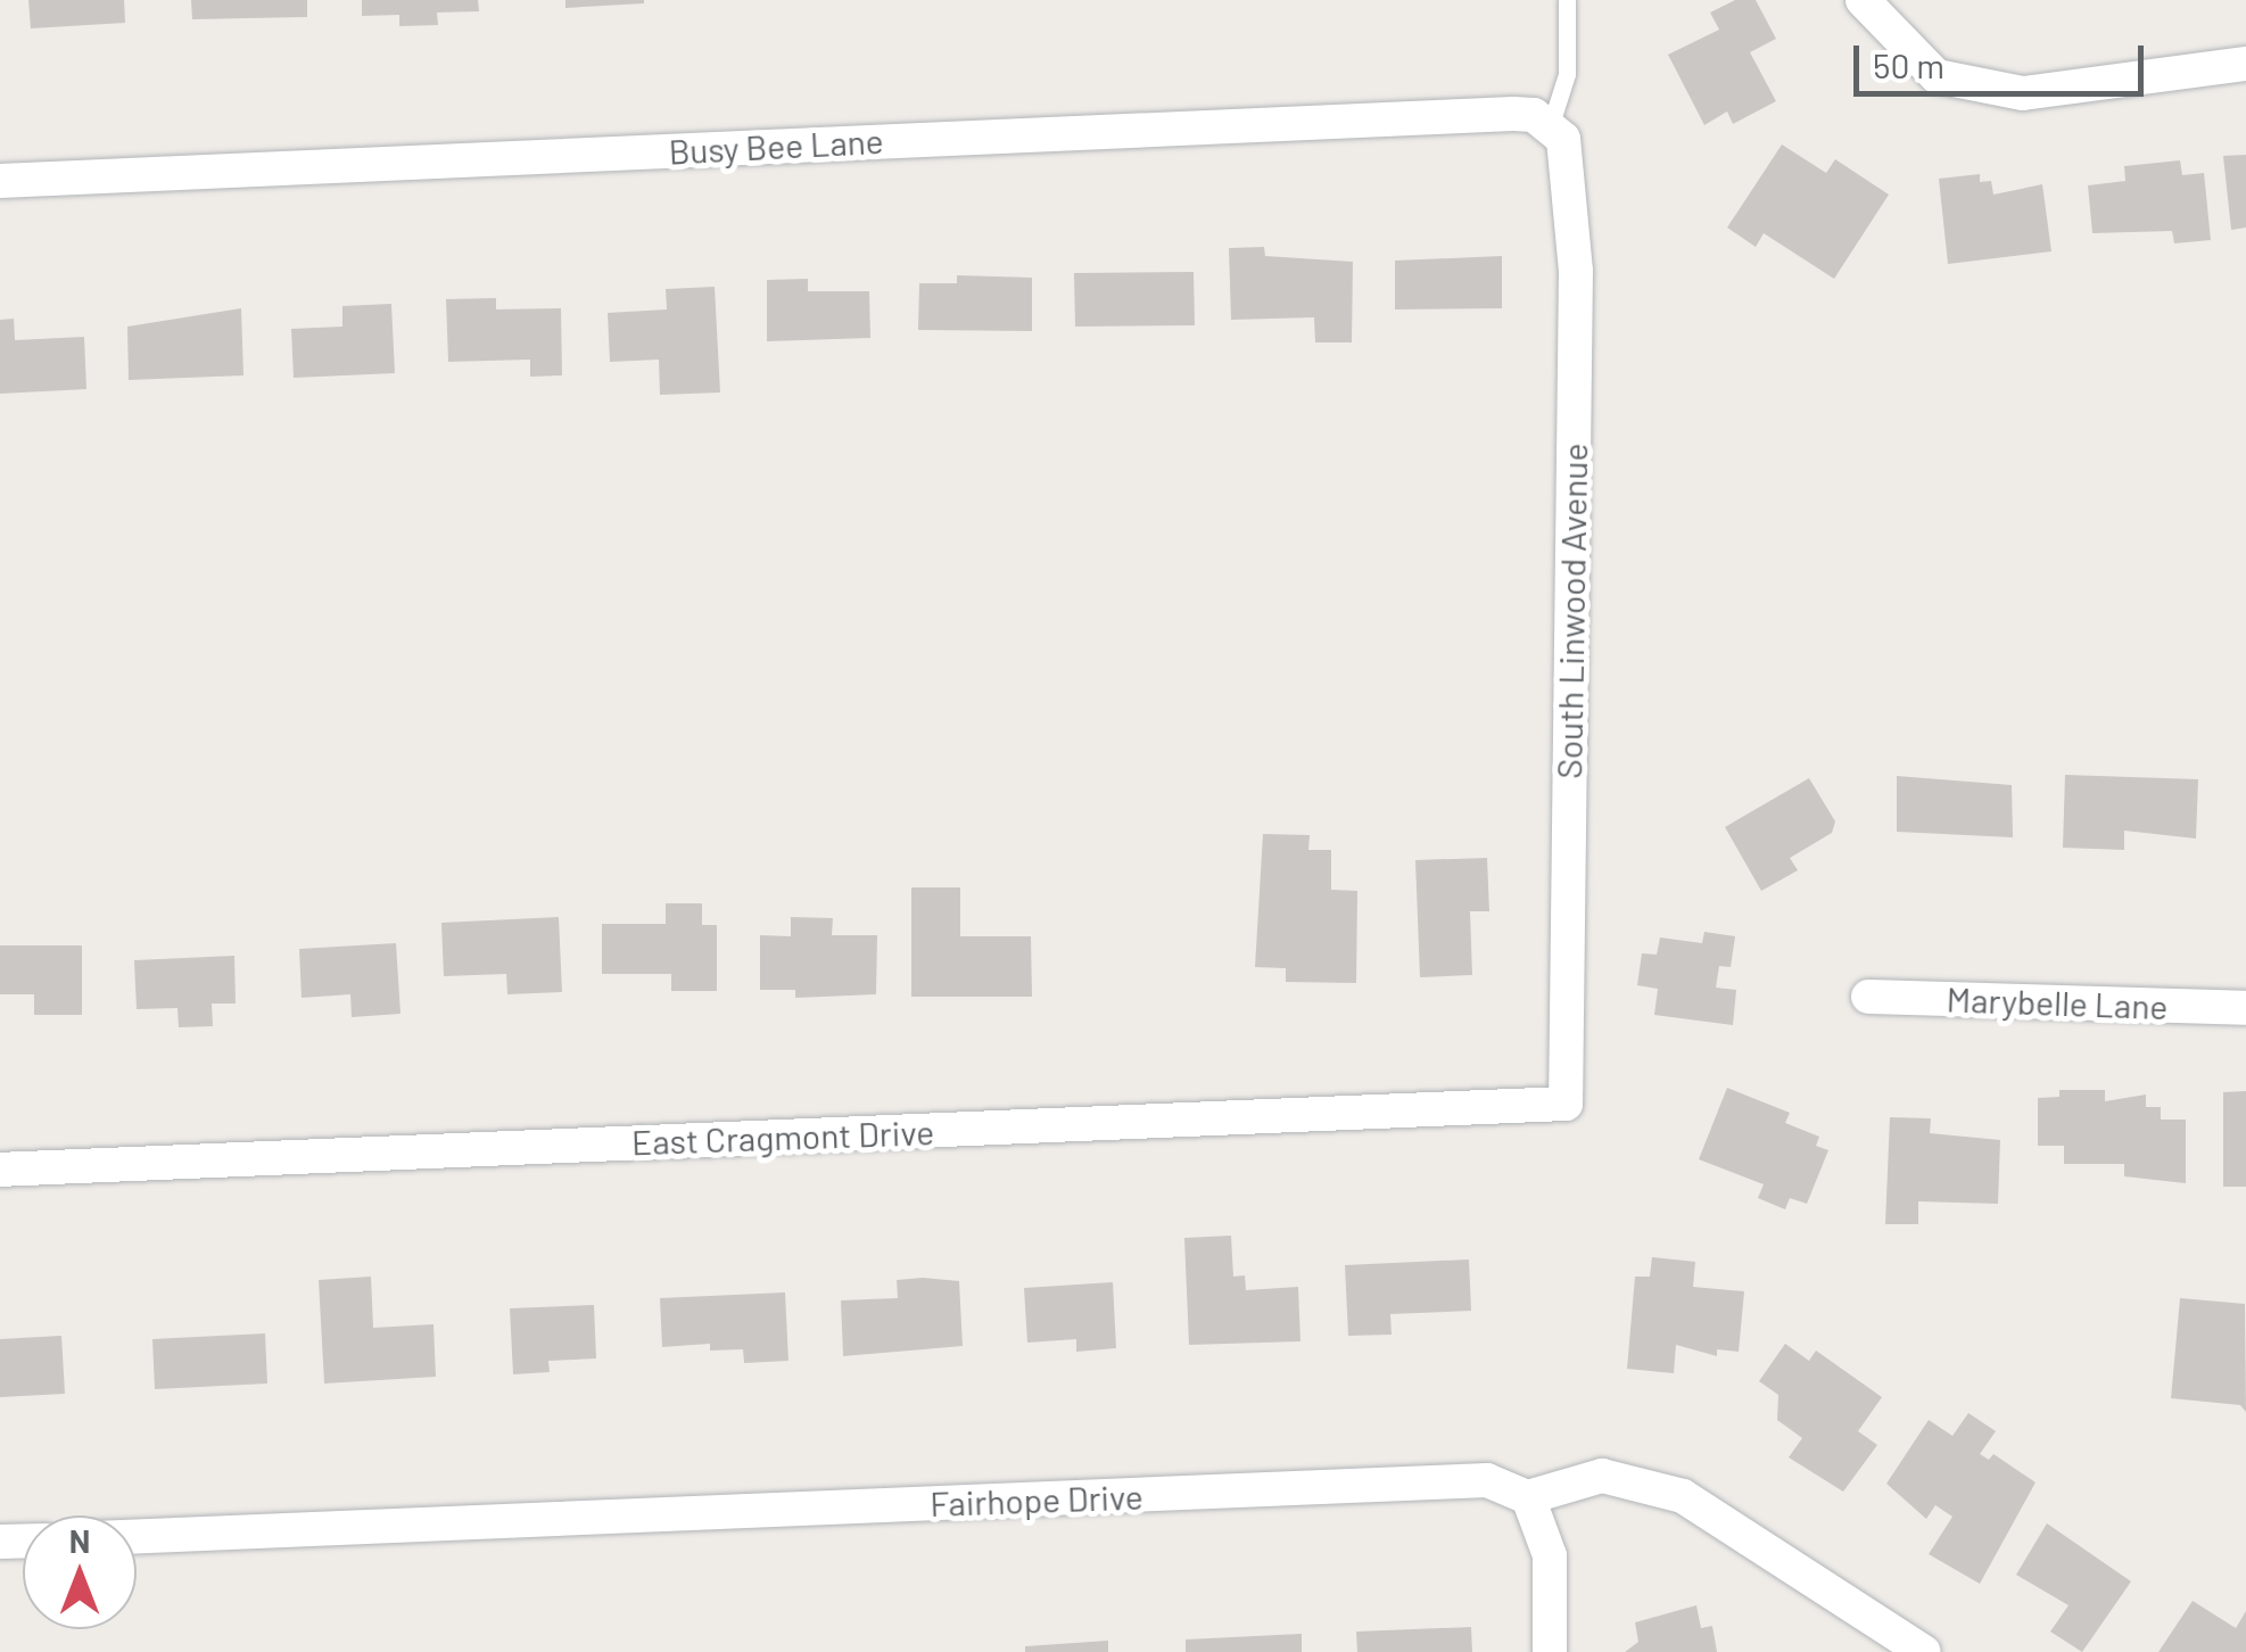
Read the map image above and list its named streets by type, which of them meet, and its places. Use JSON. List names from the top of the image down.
{
  "streets": {
    "street": [
      "Busy Bee Lane",
      "South Linwood Avenue",
      "Marybelle Lane",
      "East Cragmont Drive",
      "Fairhope Drive"
    ]
  },
  "crossings": [
    ["Busy Bee Lane", "South Linwood Avenue"],
    ["South Linwood Avenue", "East Cragmont Drive"]
  ],
  "scale_bar": "50 m",
  "north": "top"
}
